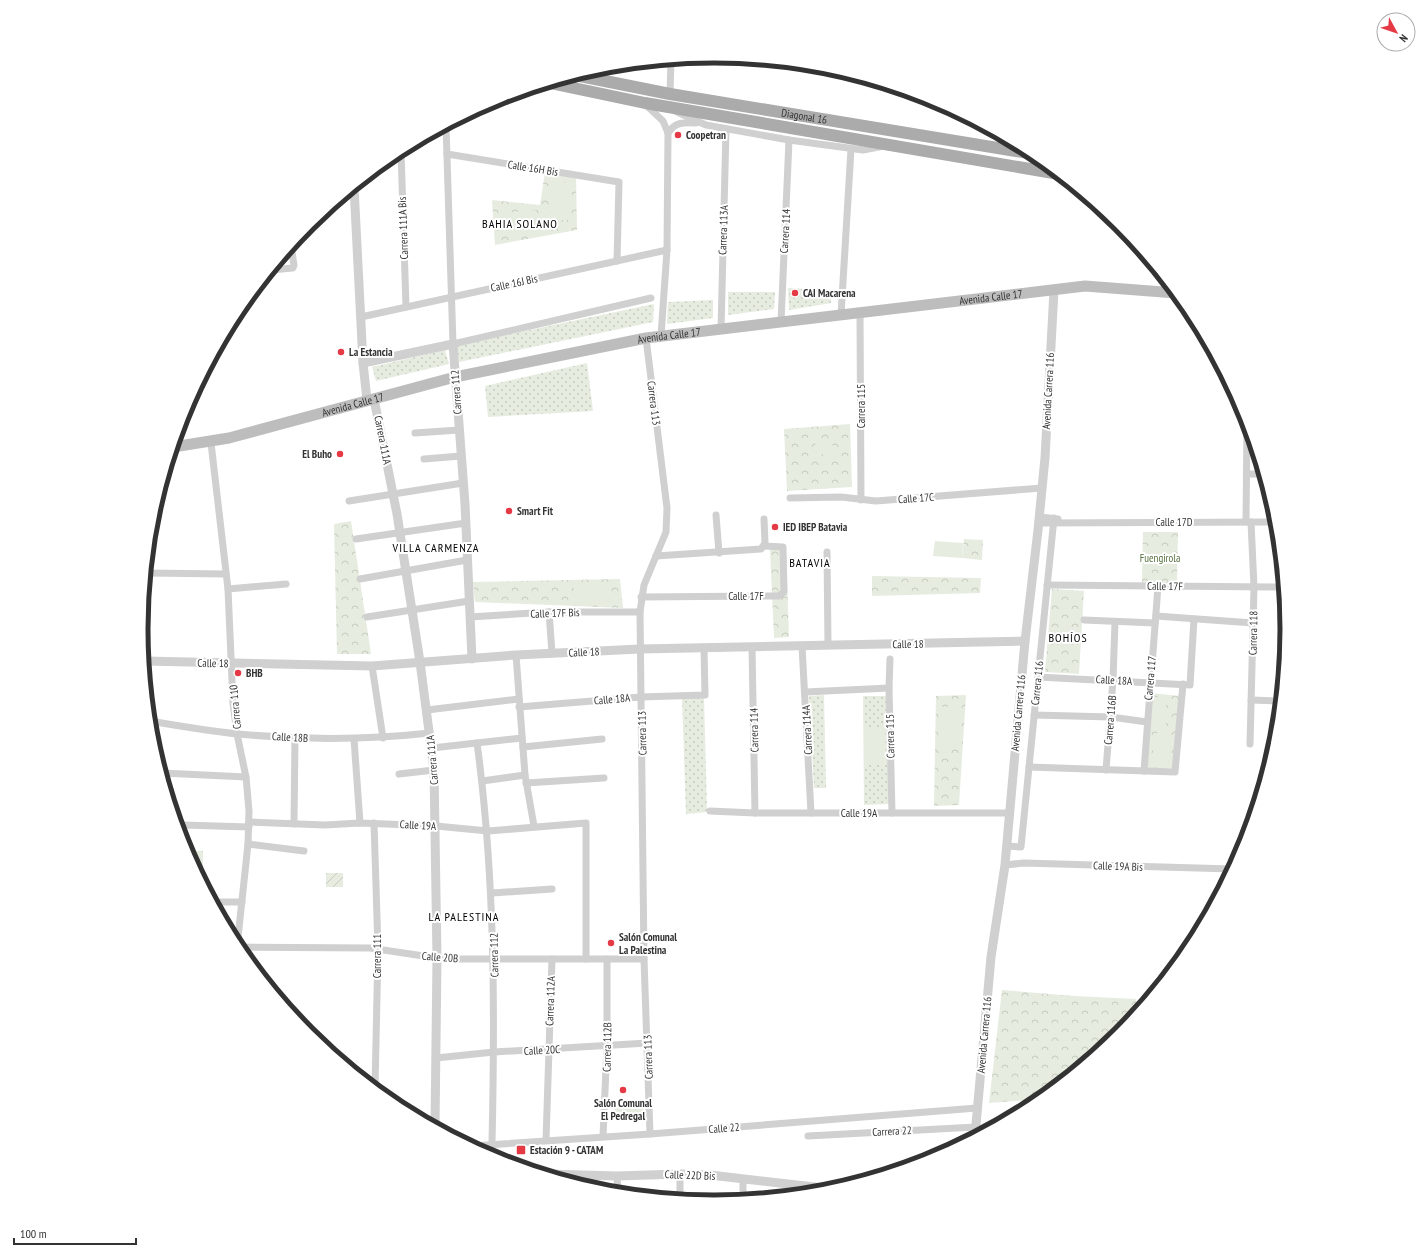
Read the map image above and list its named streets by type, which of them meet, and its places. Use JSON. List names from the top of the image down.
{
  "streets": {
    "main road": ["Diagonal 16", "Avenida Calle 17"],
    "street": [
      "Calle 16H Bis",
      "Carrera 111A Bis",
      "Carrera 113A",
      "Carrera 114",
      "Calle 16J Bis",
      "Avenida Carrera 116",
      "Carrera 112",
      "Carrera 113",
      "Carrera 115",
      "Carrera 111A",
      "Calle 17C",
      "Calle 17D",
      "Calle 17F",
      "Calle 17F Bis",
      "Carrera 118",
      "Calle 18",
      "Carrera 117",
      "Calle 18A",
      "Carrera 116",
      "Carrera 110",
      "Carrera 116B",
      "Carrera 114A",
      "Calle 18B",
      "Calle 19A",
      "Calle 19A Bis",
      "Carrera 111",
      "Calle 20B",
      "Carrera 112A",
      "Carrera 112B",
      "Calle 20C",
      "Calle 22",
      "Carrera 22",
      "Calle 22D Bis"
    ]
  },
  "crossings": [
    ["Diagonal 16", "Carrera 113A"],
    ["Diagonal 16", "Carrera 114"],
    ["Calle 16H Bis", "Calle 16J Bis"],
    ["Calle 16H Bis", "Carrera 112"],
    ["Carrera 111A Bis", "Calle 16J Bis"],
    ["Carrera 113A", "Avenida Calle 17"],
    ["Carrera 114", "Avenida Calle 17"],
    ["Carrera 114", "Calle 18"],
    ["Carrera 114", "Calle 19A"],
    ["Calle 16J Bis", "Carrera 112"],
    ["Calle 16J Bis", "Carrera 111A"],
    ["Avenida Calle 17", "Avenida Carrera 116"],
    ["Avenida Calle 17", "Carrera 112"],
    ["Avenida Calle 17", "Carrera 113"],
    ["Avenida Calle 17", "Carrera 115"],
    ["Avenida Calle 17", "Carrera 111A"],
    ["Avenida Calle 17", "Carrera 110"],
    ["Avenida Carrera 116", "Calle 17C"],
    ["Avenida Carrera 116", "Calle 17D"],
    ["Avenida Carrera 116", "Calle 18"],
    ["Avenida Carrera 116", "Carrera 116"],
    ["Avenida Carrera 116", "Calle 19A"],
    ["Avenida Carrera 116", "Calle 19A Bis"],
    ["Avenida Carrera 116", "Calle 22"],
    ["Carrera 112", "Calle 17F Bis"],
    ["Carrera 112", "Calle 18"],
    ["Carrera 112", "Calle 19A"],
    ["Carrera 112", "Calle 20B"],
    ["Carrera 112", "Calle 20C"],
    ["Carrera 112", "Calle 22"],
    ["Carrera 113", "Calle 17F"],
    ["Carrera 113", "Calle 17F Bis"],
    ["Carrera 113", "Calle 18"],
    ["Carrera 113", "Calle 18A"],
    ["Carrera 113", "Calle 20B"],
    ["Carrera 113", "Calle 20C"],
    ["Carrera 113", "Calle 22"],
    ["Carrera 115", "Calle 17C"],
    ["Carrera 115", "Calle 19A"],
    ["Carrera 111A", "Calle 18"],
    ["Carrera 111A", "Calle 18B"],
    ["Carrera 111A", "Calle 19A"],
    ["Carrera 111A", "Calle 20B"],
    ["Carrera 111A", "Calle 20C"],
    ["Calle 17D", "Carrera 118"],
    ["Calle 17D", "Carrera 116"],
    ["Calle 17F", "Carrera 118"],
    ["Calle 17F", "Carrera 117"],
    ["Calle 17F", "Carrera 116"],
    ["Calle 18", "Calle 18A"],
    ["Calle 18", "Carrera 110"],
    ["Calle 18", "Carrera 114A"],
    ["Carrera 117", "Calle 18A"],
    ["Calle 18A", "Carrera 116"],
    ["Calle 18A", "Carrera 116B"],
    ["Carrera 110", "Calle 18B"],
    ["Carrera 110", "Calle 19A"],
    ["Carrera 114A", "Calle 19A"],
    ["Calle 19A", "Carrera 111"],
    ["Calle 19A", "Calle 20B"],
    ["Carrera 111", "Calle 20B"],
    ["Calle 20B", "Carrera 112A"],
    ["Calle 20B", "Carrera 112B"],
    ["Carrera 112A", "Calle 20C"],
    ["Carrera 112A", "Calle 22"],
    ["Carrera 112B", "Calle 20C"],
    ["Carrera 112B", "Calle 22"]
  ],
  "districts": [
    "BAHIA SOLANO",
    "VILLA CARMENZA",
    "BATAVIA",
    "BOHÍOS",
    "LA PALESTINA"
  ],
  "parks": ["Fuengirola"],
  "places": {
    "other": [
      "Coopetran",
      "CAI Macarena",
      "La Estancia",
      "El Buho",
      "Smart Fit",
      "IED IBEP Batavia",
      "BHB",
      "Salón Comunal La Palestina",
      "Salón Comunal El Pedregal"
    ],
    "transit": ["Estación 9 - CATAM"]
  },
  "scale_bar": "100 m",
  "north": "bottom right"
}
